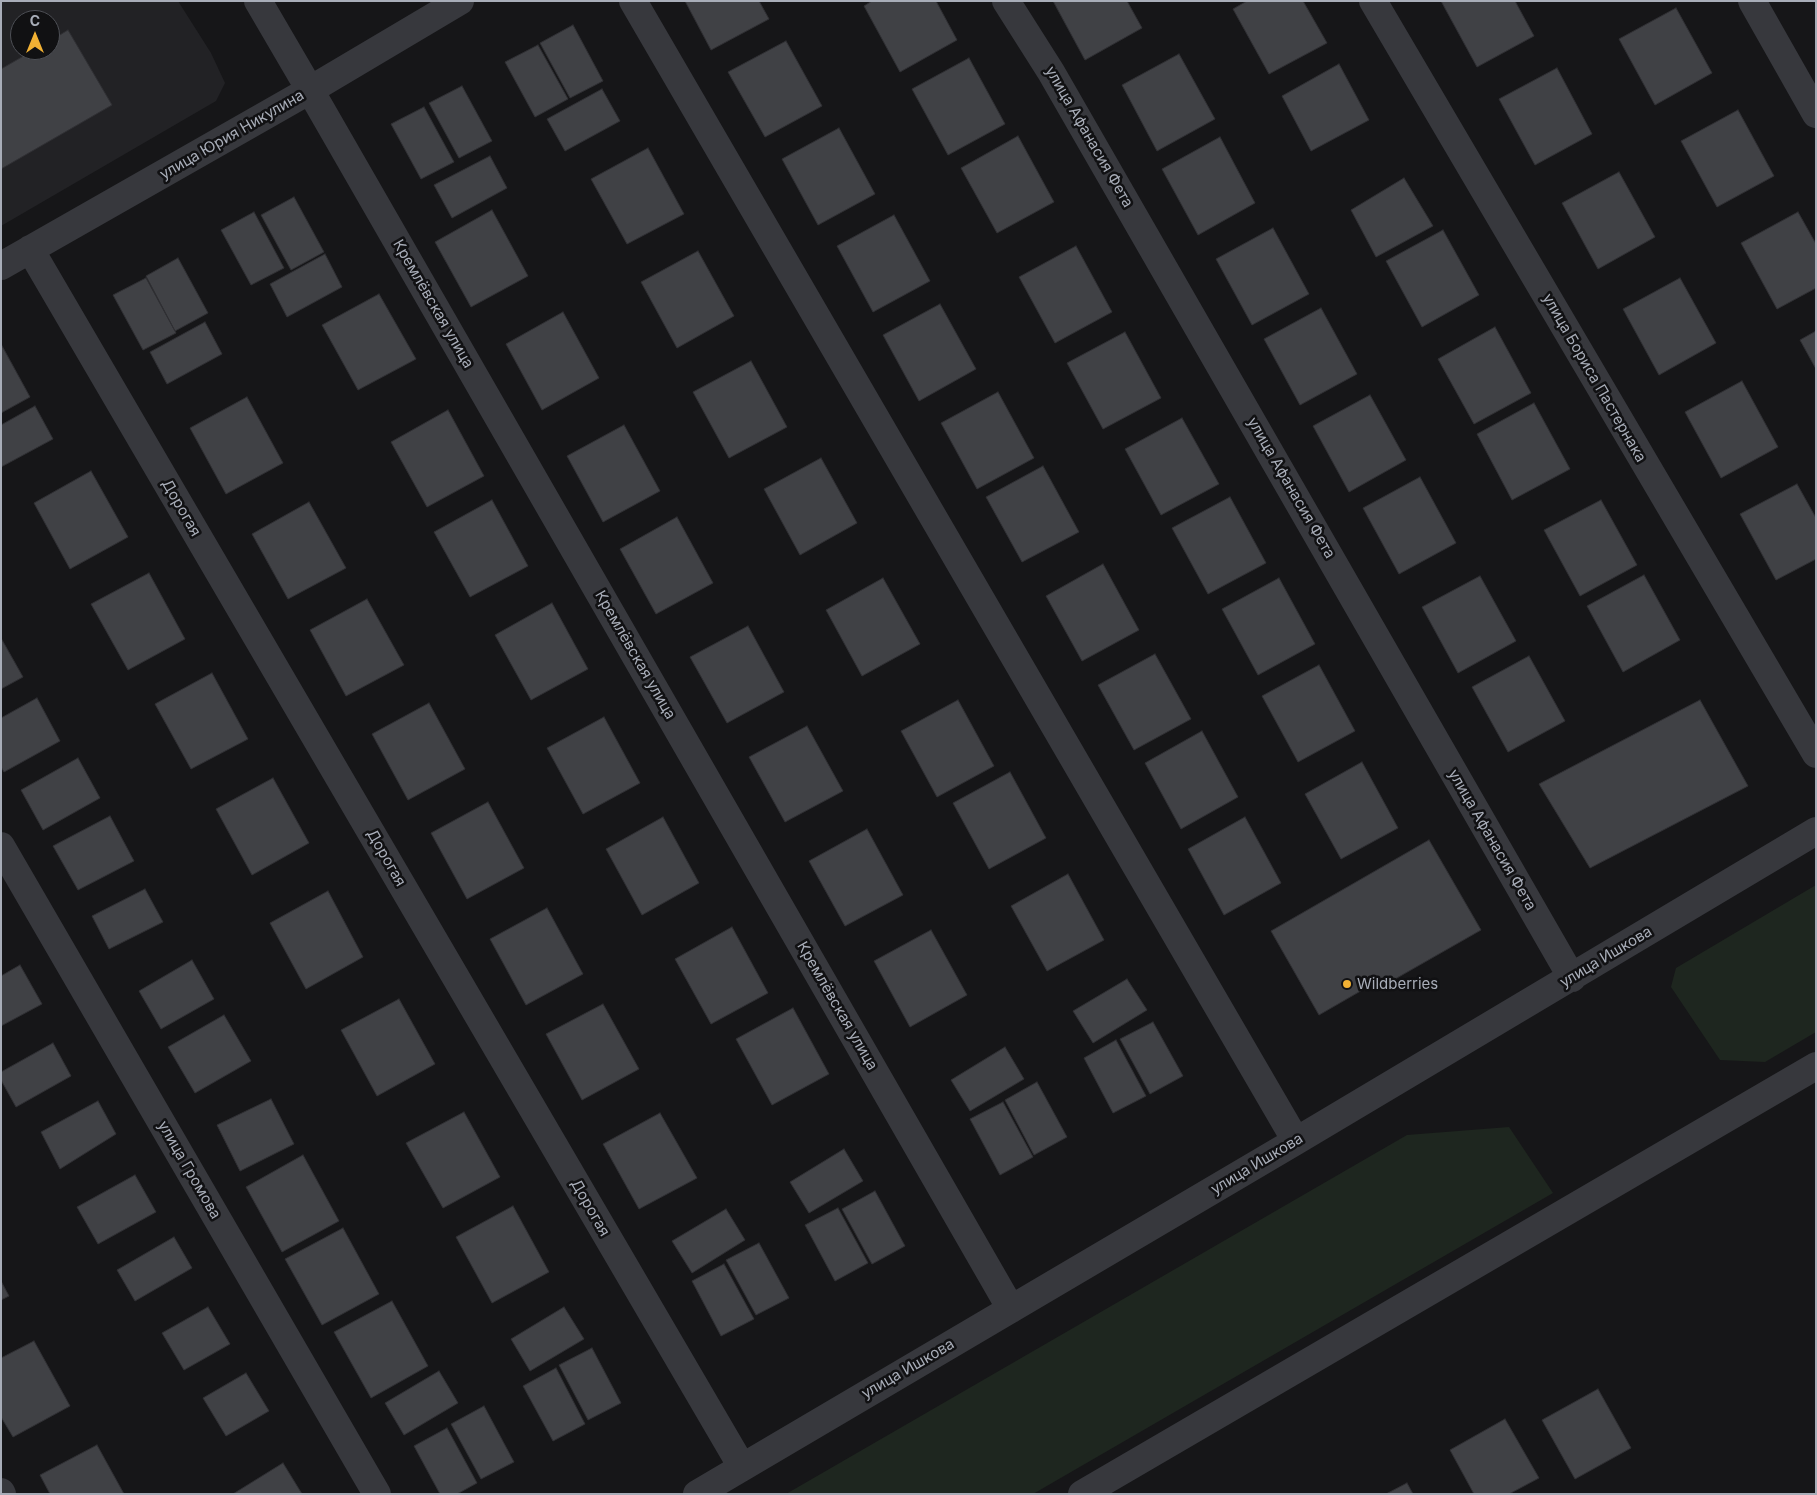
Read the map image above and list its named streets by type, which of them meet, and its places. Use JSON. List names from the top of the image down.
{
  "streets": {
    "street": [
      "улица Юрия Никулина",
      "улица Афанасия Фета",
      "Кремлёвская улица",
      "улица Бориса Пастернака",
      "Дорогая",
      "улица Ишкова",
      "улица Громова"
    ]
  },
  "crossings": [
    ["улица Юрия Никулина", "Кремлёвская улица"],
    ["улица Юрия Никулина", "Дорогая"],
    ["улица Афанасия Фета", "улица Ишкова"],
    ["Кремлёвская улица", "улица Ишкова"],
    ["Дорогая", "улица Ишкова"]
  ],
  "places": ["Wildberries"],
  "north": "top"
}
